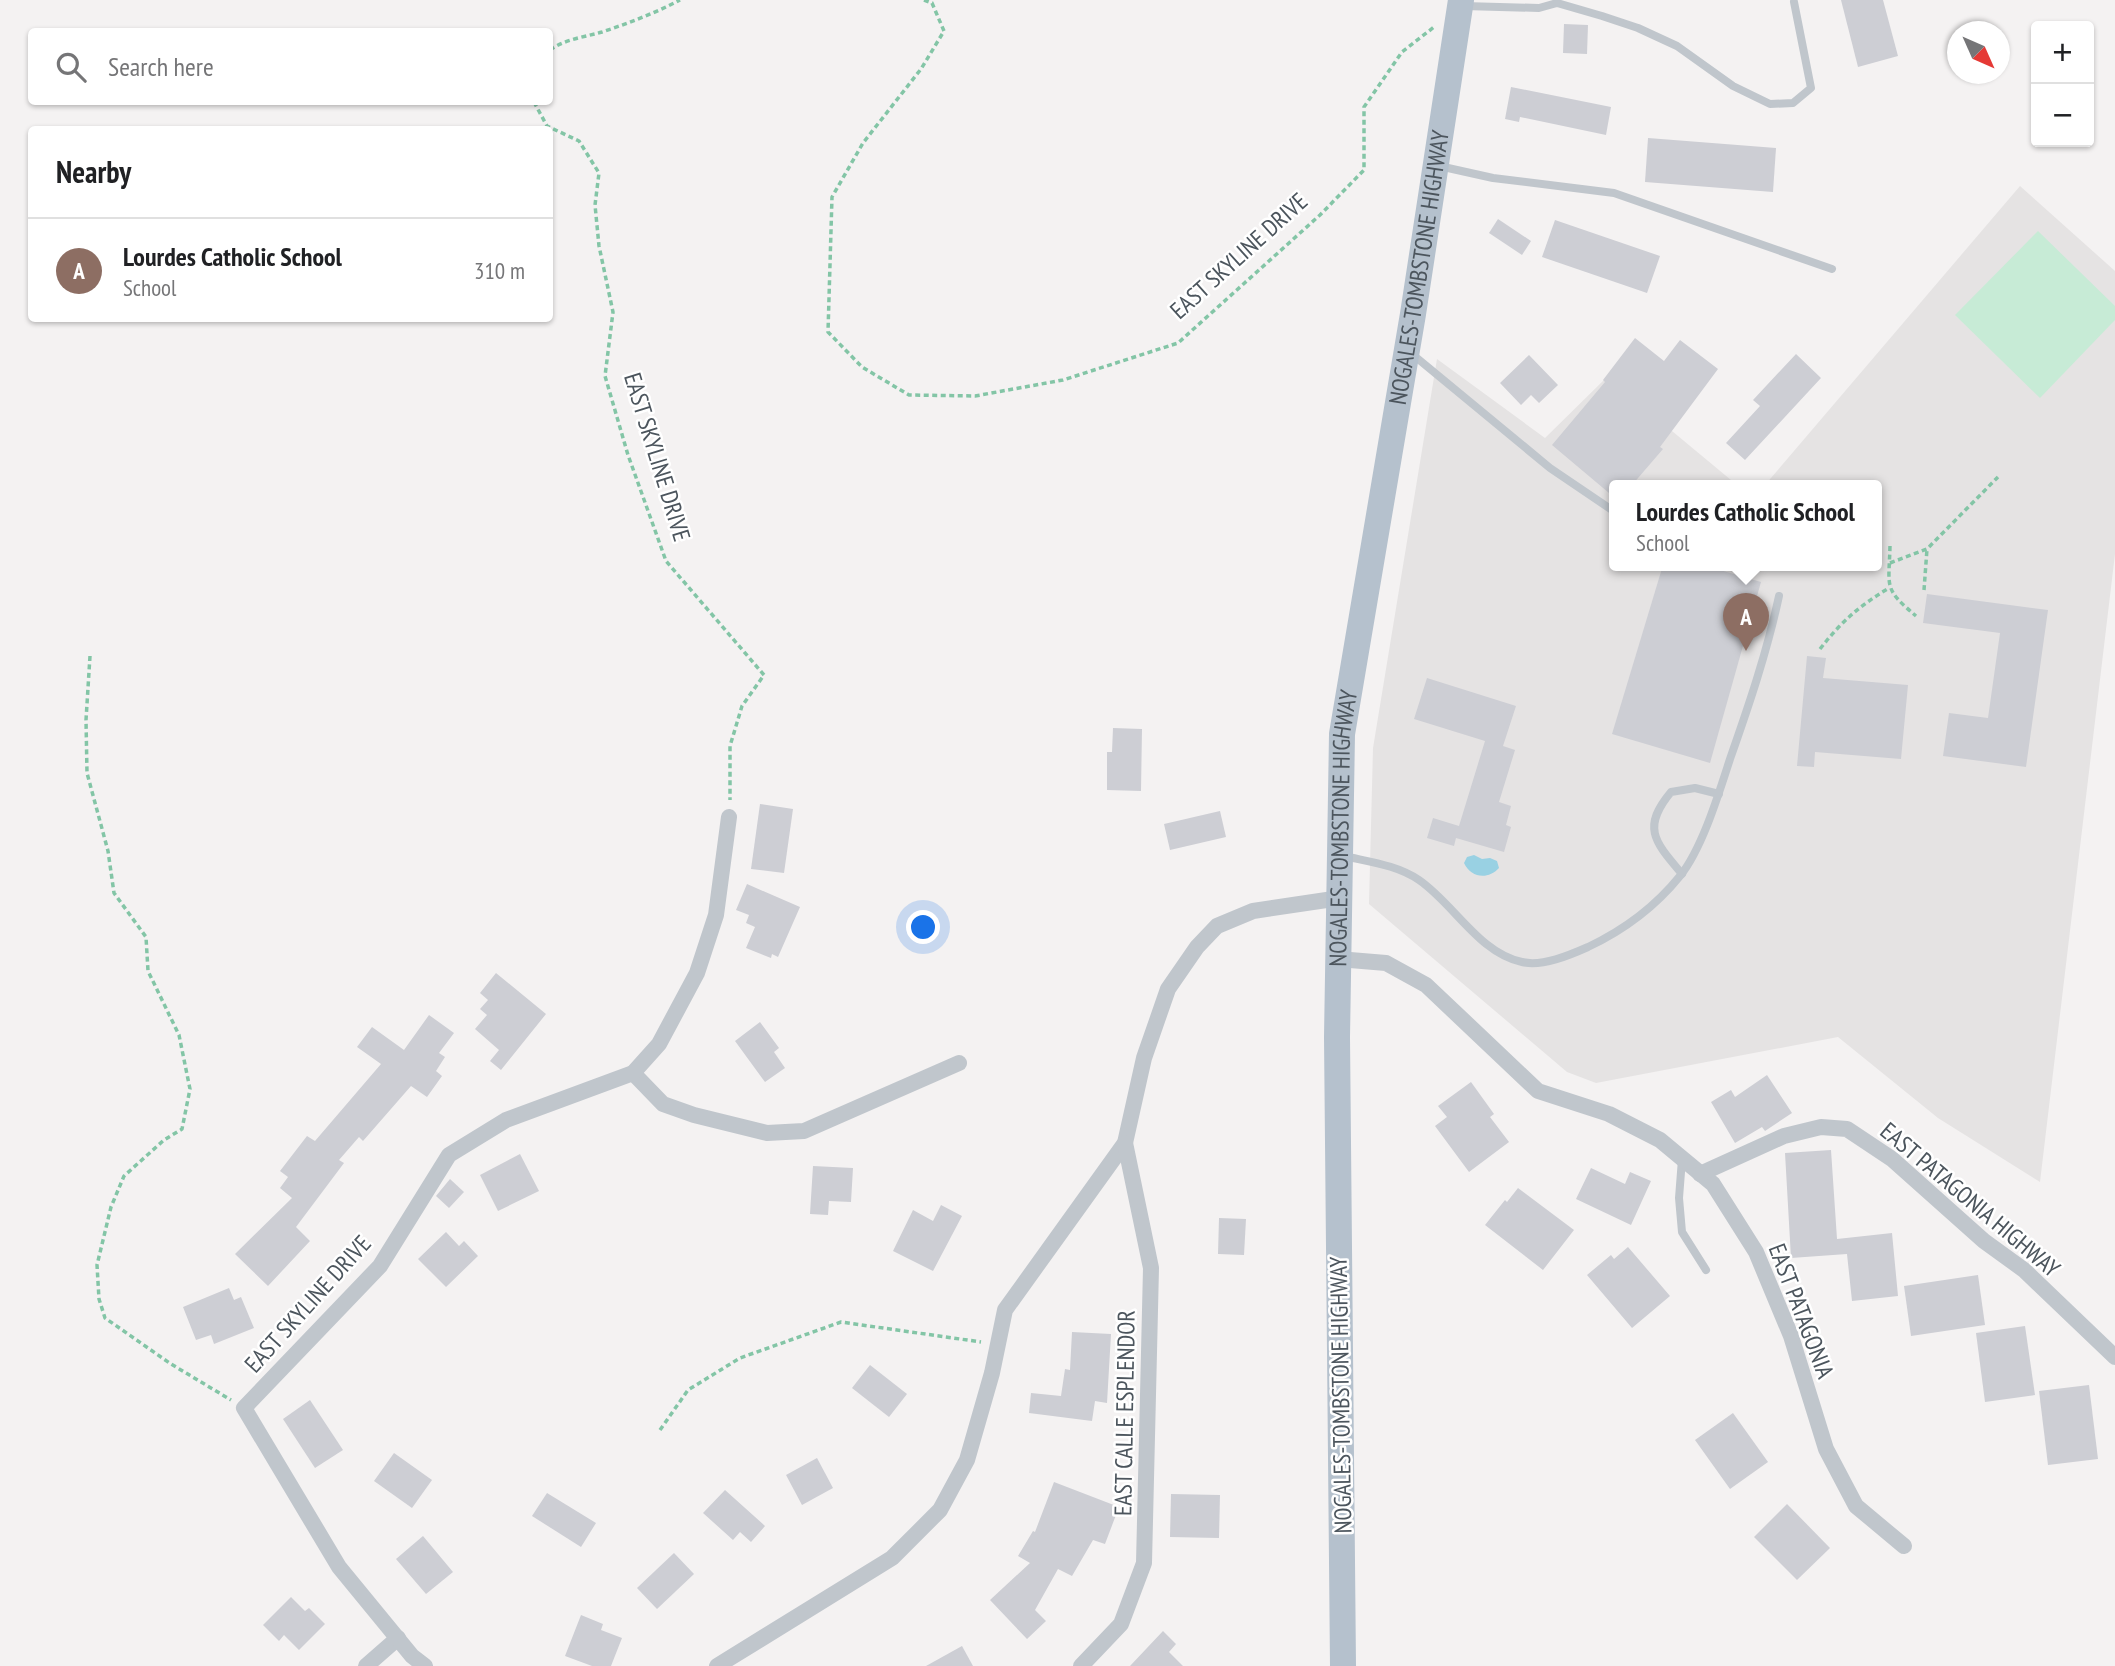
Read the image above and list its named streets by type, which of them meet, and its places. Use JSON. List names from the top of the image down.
{
  "streets": {
    "main road": ["NOGALES-TOMBSTONE HIGHWAY"],
    "street": [
      "EAST SKYLINE DRIVE",
      "EAST PATAGONIA HIGHWAY",
      "EAST PATAGONIA",
      "EAST CALLE ESPLENDOR"
    ]
  },
  "crossings": [
    ["EAST SKYLINE DRIVE", "NOGALES-TOMBSTONE HIGHWAY"],
    ["NOGALES-TOMBSTONE HIGHWAY", "EAST PATAGONIA"],
    ["EAST PATAGONIA HIGHWAY", "EAST PATAGONIA"]
  ],
  "north": "bottom right",
  "page": {
    "map_buttons": ["+", "−"],
    "search": "Search here",
    "heading": "Nearby",
    "list": [
      {
        "mark": "A",
        "name": "Lourdes Catholic School",
        "note": "School",
        "value": "310 m"
      }
    ],
    "popup": ["Lourdes Catholic School", "School"],
    "pins": "A"
  }
}
